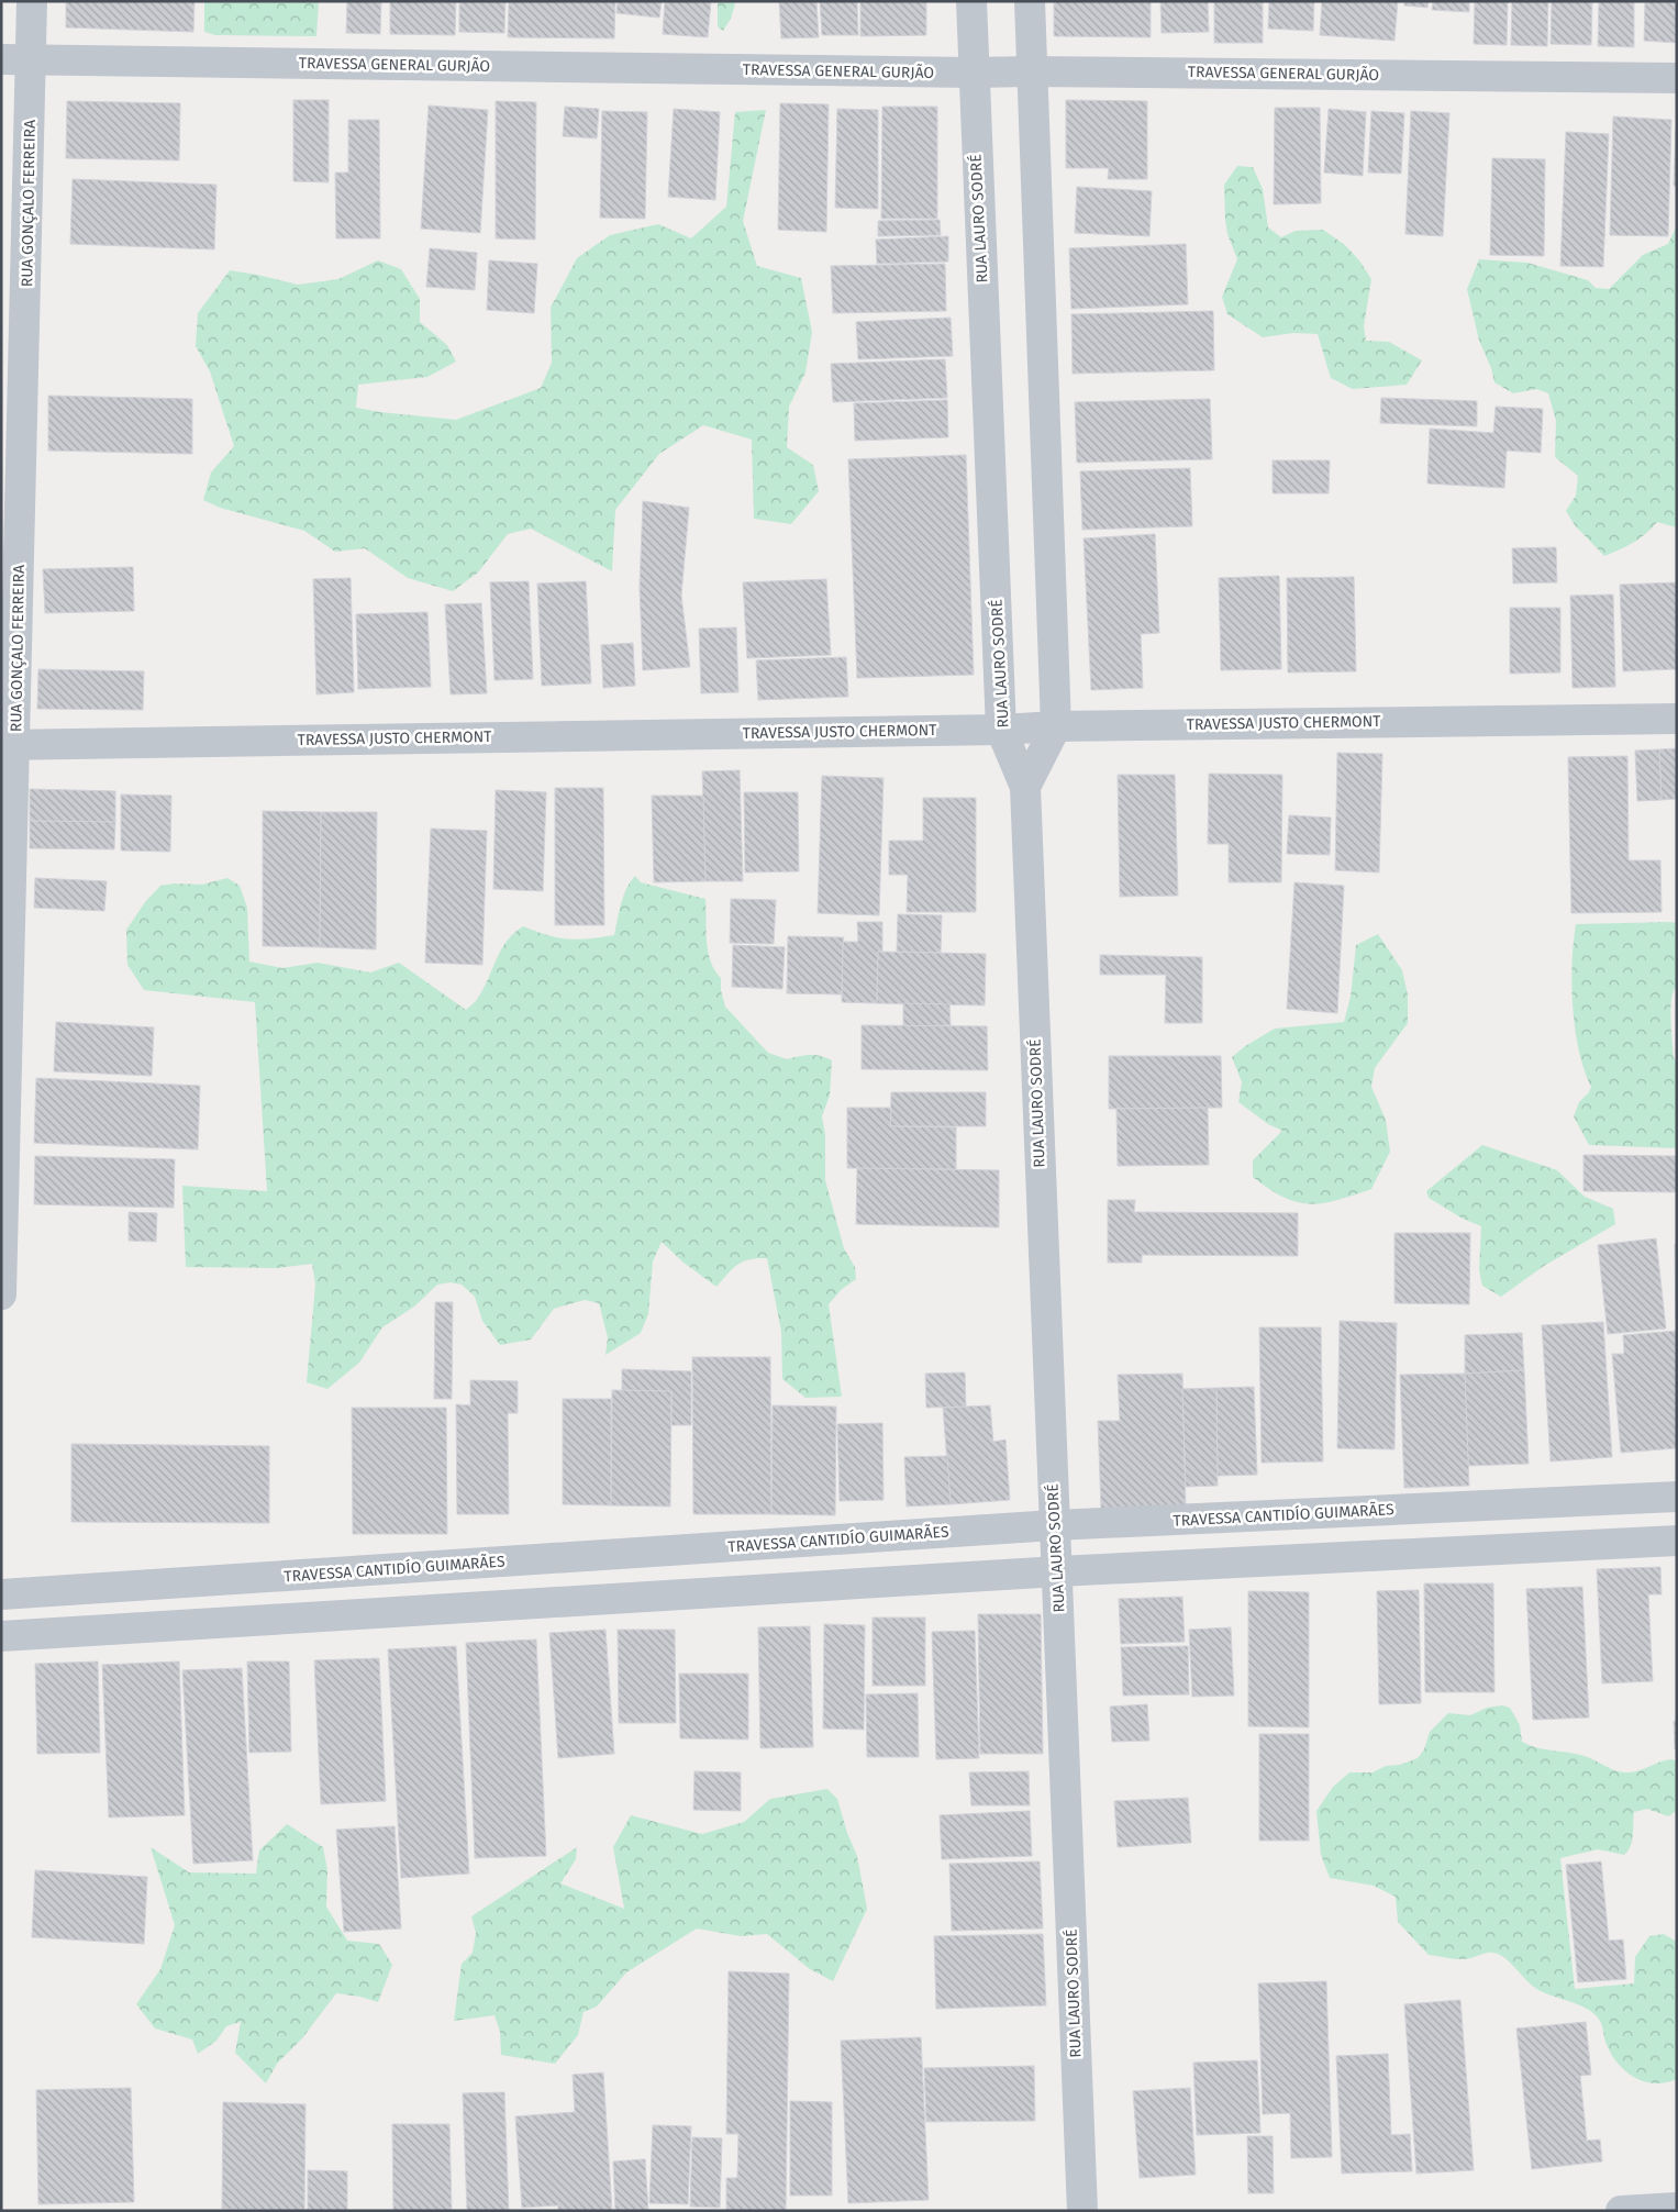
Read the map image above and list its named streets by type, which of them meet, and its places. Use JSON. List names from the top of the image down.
{
  "streets": {
    "street": [
      "TRAVESSA GENERAL GURJÃO",
      "RUA GONÇALO FERREIRA",
      "RUA LAURO SODRÉ",
      "TRAVESSA JUSTO CHERMONT",
      "TRAVESSA CANTIDÍO GUIMARÃES"
    ]
  },
  "crossings": [
    ["TRAVESSA GENERAL GURJÃO", "RUA GONÇALO FERREIRA"],
    ["TRAVESSA GENERAL GURJÃO", "RUA LAURO SODRÉ"],
    ["RUA GONÇALO FERREIRA", "TRAVESSA JUSTO CHERMONT"],
    ["RUA LAURO SODRÉ", "TRAVESSA JUSTO CHERMONT"],
    ["RUA LAURO SODRÉ", "TRAVESSA CANTIDÍO GUIMARÃES"]
  ]
}
